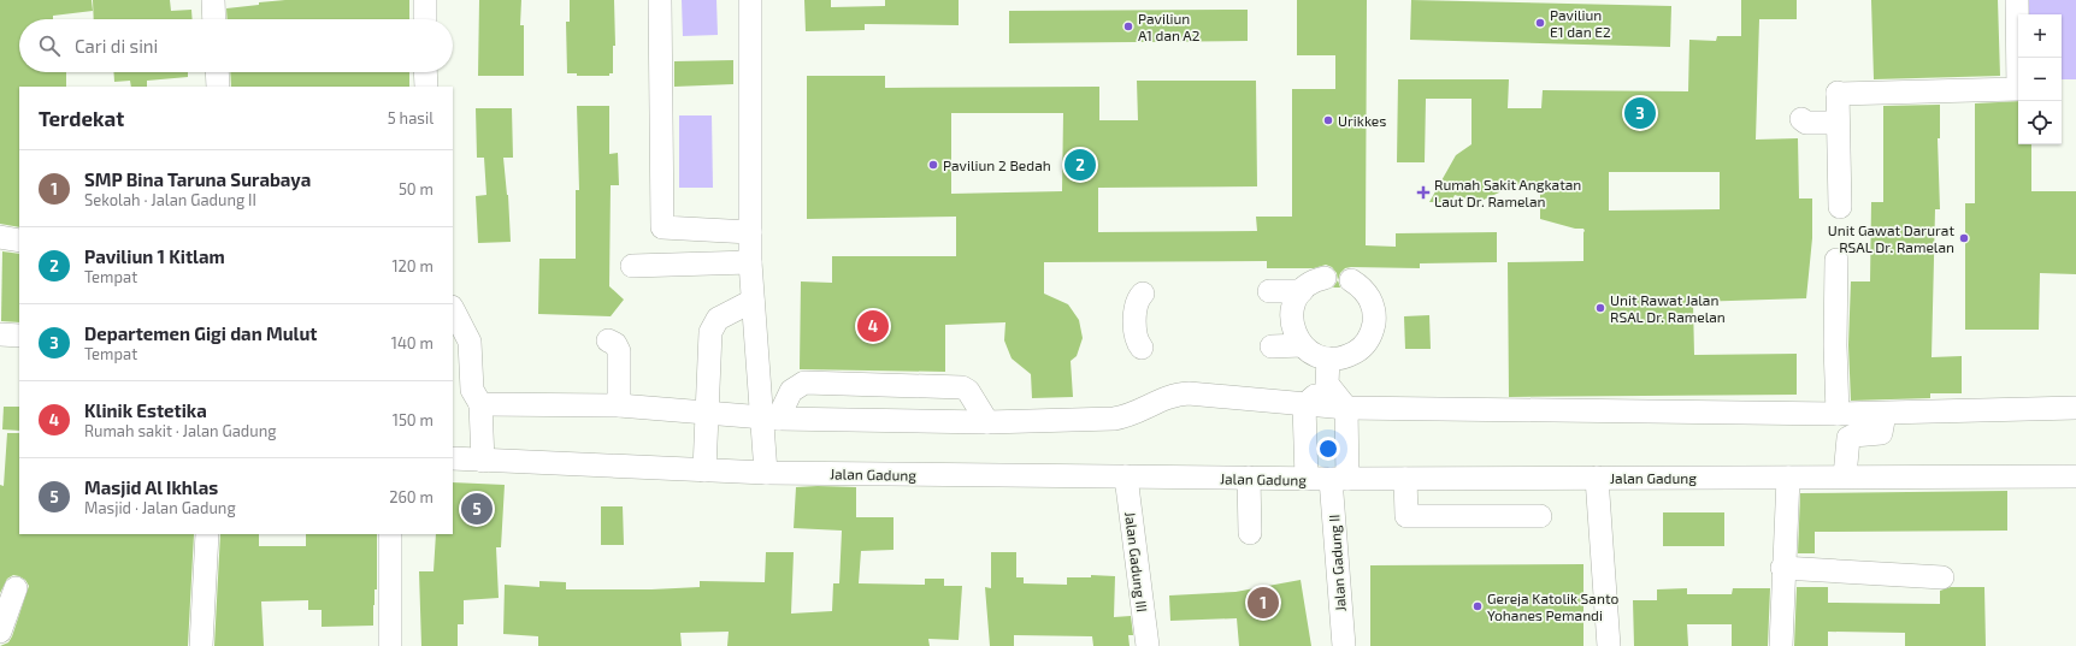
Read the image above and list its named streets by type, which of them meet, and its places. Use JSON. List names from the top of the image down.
{
  "streets": {
    "street": ["Jalan Gadung", "Jalan Gadung III", "Jalan Gadung II"]
  },
  "crossings": [
    ["Jalan Gadung", "Jalan Gadung III"],
    ["Jalan Gadung", "Jalan Gadung II"]
  ],
  "places": {
    "other": [
      "Paviliun E1 dan E2",
      "Paviliun A1 dan A2",
      "Urikkes",
      "Paviliun 2 Bedah",
      "Unit Gawat Darurat RSAL Dr. Ramelan",
      "Unit Rawat Jalan RSAL Dr. Ramelan",
      "Gereja Katolik Santo Yohanes Pemandi"
    ],
    "health": ["Rumah Sakit Angkatan Laut Dr. Ramelan"]
  },
  "page": {
    "map_buttons": ["+", "−"],
    "search": "Cari di sini",
    "heading": ["Terdekat", "5 hasil"],
    "pins": [
      "3",
      "2",
      "4",
      "5",
      "1"
    ],
    "list": [
      {
        "mark": "1",
        "name": "SMP Bina Taruna Surabaya",
        "note": "Sekolah · Jalan Gadung II",
        "value": "50 m"
      },
      {
        "mark": "2",
        "name": "Paviliun 1 Kitlam",
        "note": "Tempat",
        "value": "120 m"
      },
      {
        "mark": "3",
        "name": "Departemen Gigi dan Mulut",
        "note": "Tempat",
        "value": "140 m"
      },
      {
        "mark": "4",
        "name": "Klinik Estetika",
        "note": "Rumah sakit · Jalan Gadung",
        "value": "150 m"
      },
      {
        "mark": "5",
        "name": "Masjid Al Ikhlas",
        "note": "Masjid · Jalan Gadung",
        "value": "260 m"
      }
    ]
  }
}
